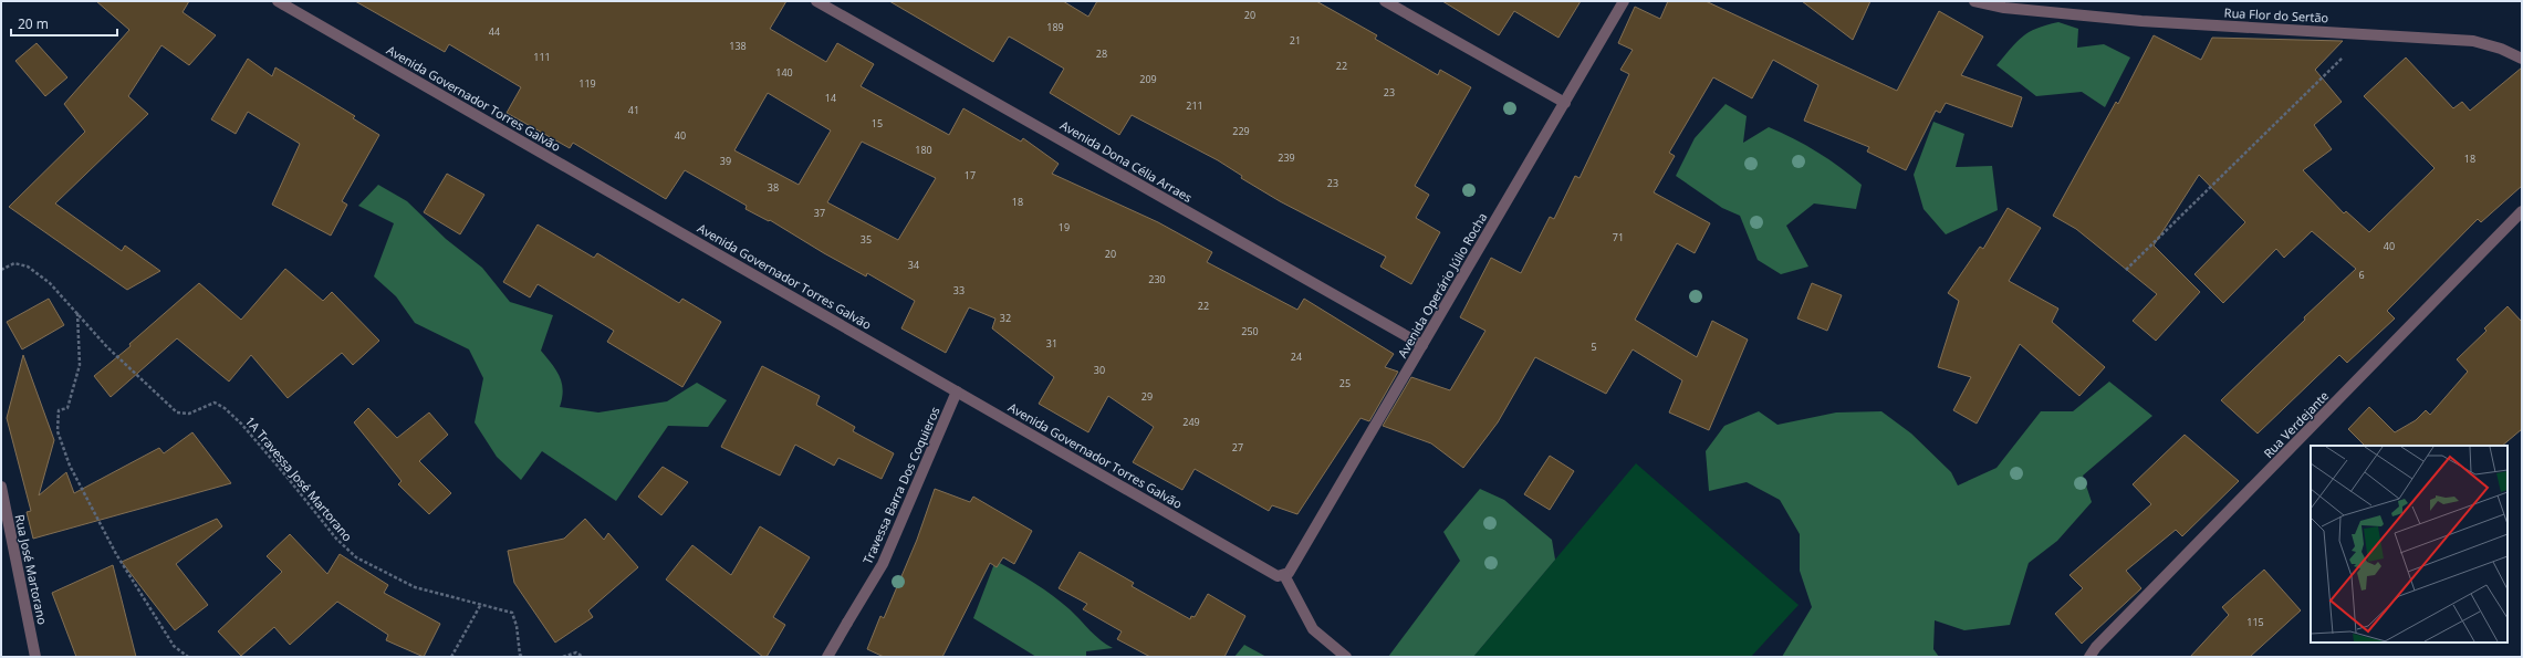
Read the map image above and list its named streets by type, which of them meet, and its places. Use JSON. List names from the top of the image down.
{
  "streets": {
    "street": [
      "Rua Flor do Sertão",
      "Avenida Governador Torres Galvão",
      "Avenida Dona Célia Arraes",
      "Avenida Operário Júlio Rocha",
      "Rua Verdejante",
      "Travessa Barra Dos Coquieros",
      "Rua José Martorano"
    ],
    "path": ["1A Travessa José Martorano"]
  },
  "crossings": [
    ["Avenida Governador Torres Galvão", "Avenida Operário Júlio Rocha"],
    ["Avenida Governador Torres Galvão", "Travessa Barra Dos Coquieros"],
    ["Avenida Dona Célia Arraes", "Avenida Operário Júlio Rocha"]
  ],
  "house_numbers": [
    "20",
    "189",
    "44",
    "21",
    "138",
    "28",
    "111",
    "22",
    "140",
    "209",
    "119",
    "23",
    "14",
    "211",
    "41",
    "15",
    "229",
    "40",
    "180",
    "239",
    "18",
    "39",
    "17",
    "23",
    "38",
    "18",
    "37",
    "19",
    "71",
    "35",
    "40",
    "20",
    "34",
    "6",
    "230",
    "33",
    "22",
    "32",
    "250",
    "31",
    "5",
    "24",
    "30",
    "25",
    "29",
    "249",
    "27",
    "115"
  ],
  "scale_bar": "20 m"
}
